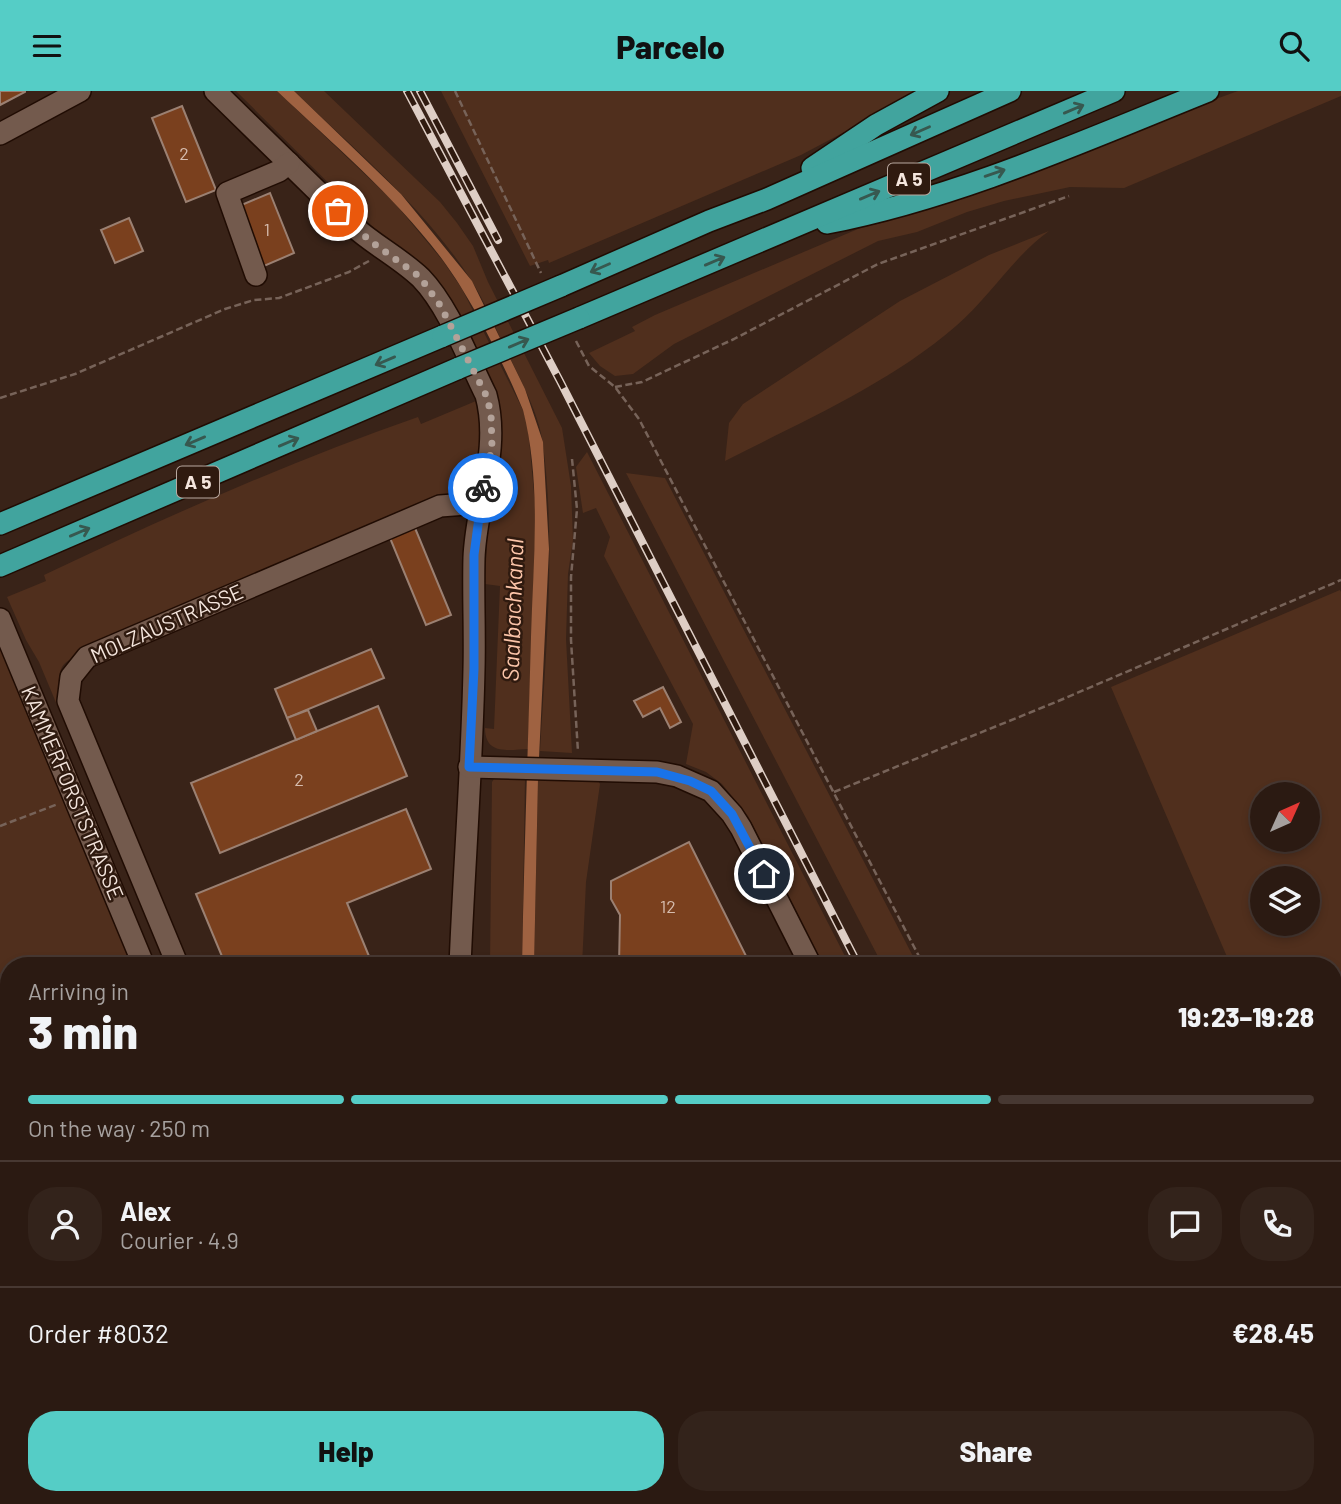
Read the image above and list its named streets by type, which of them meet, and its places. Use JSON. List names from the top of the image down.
{
  "streets": {
    "highway": ["A 5"],
    "street": ["MOLZAUSTRASSE", "KAMMERFORSTSTRASSE"]
  },
  "water": ["Saalbachkanal"],
  "house_numbers": [
    "2",
    "1",
    "2",
    "12"
  ],
  "north": "top right",
  "page": {
    "header": "Parcelo",
    "heading": ["3 min", "Arriving in", "19:23–19:28"],
    "panel": [
      "Alex",
      "Courier · 4.9",
      "Order #8032",
      "€28.45"
    ],
    "bar": "On the way · 250 m",
    "buttons": ["Help", "Share"]
  }
}
